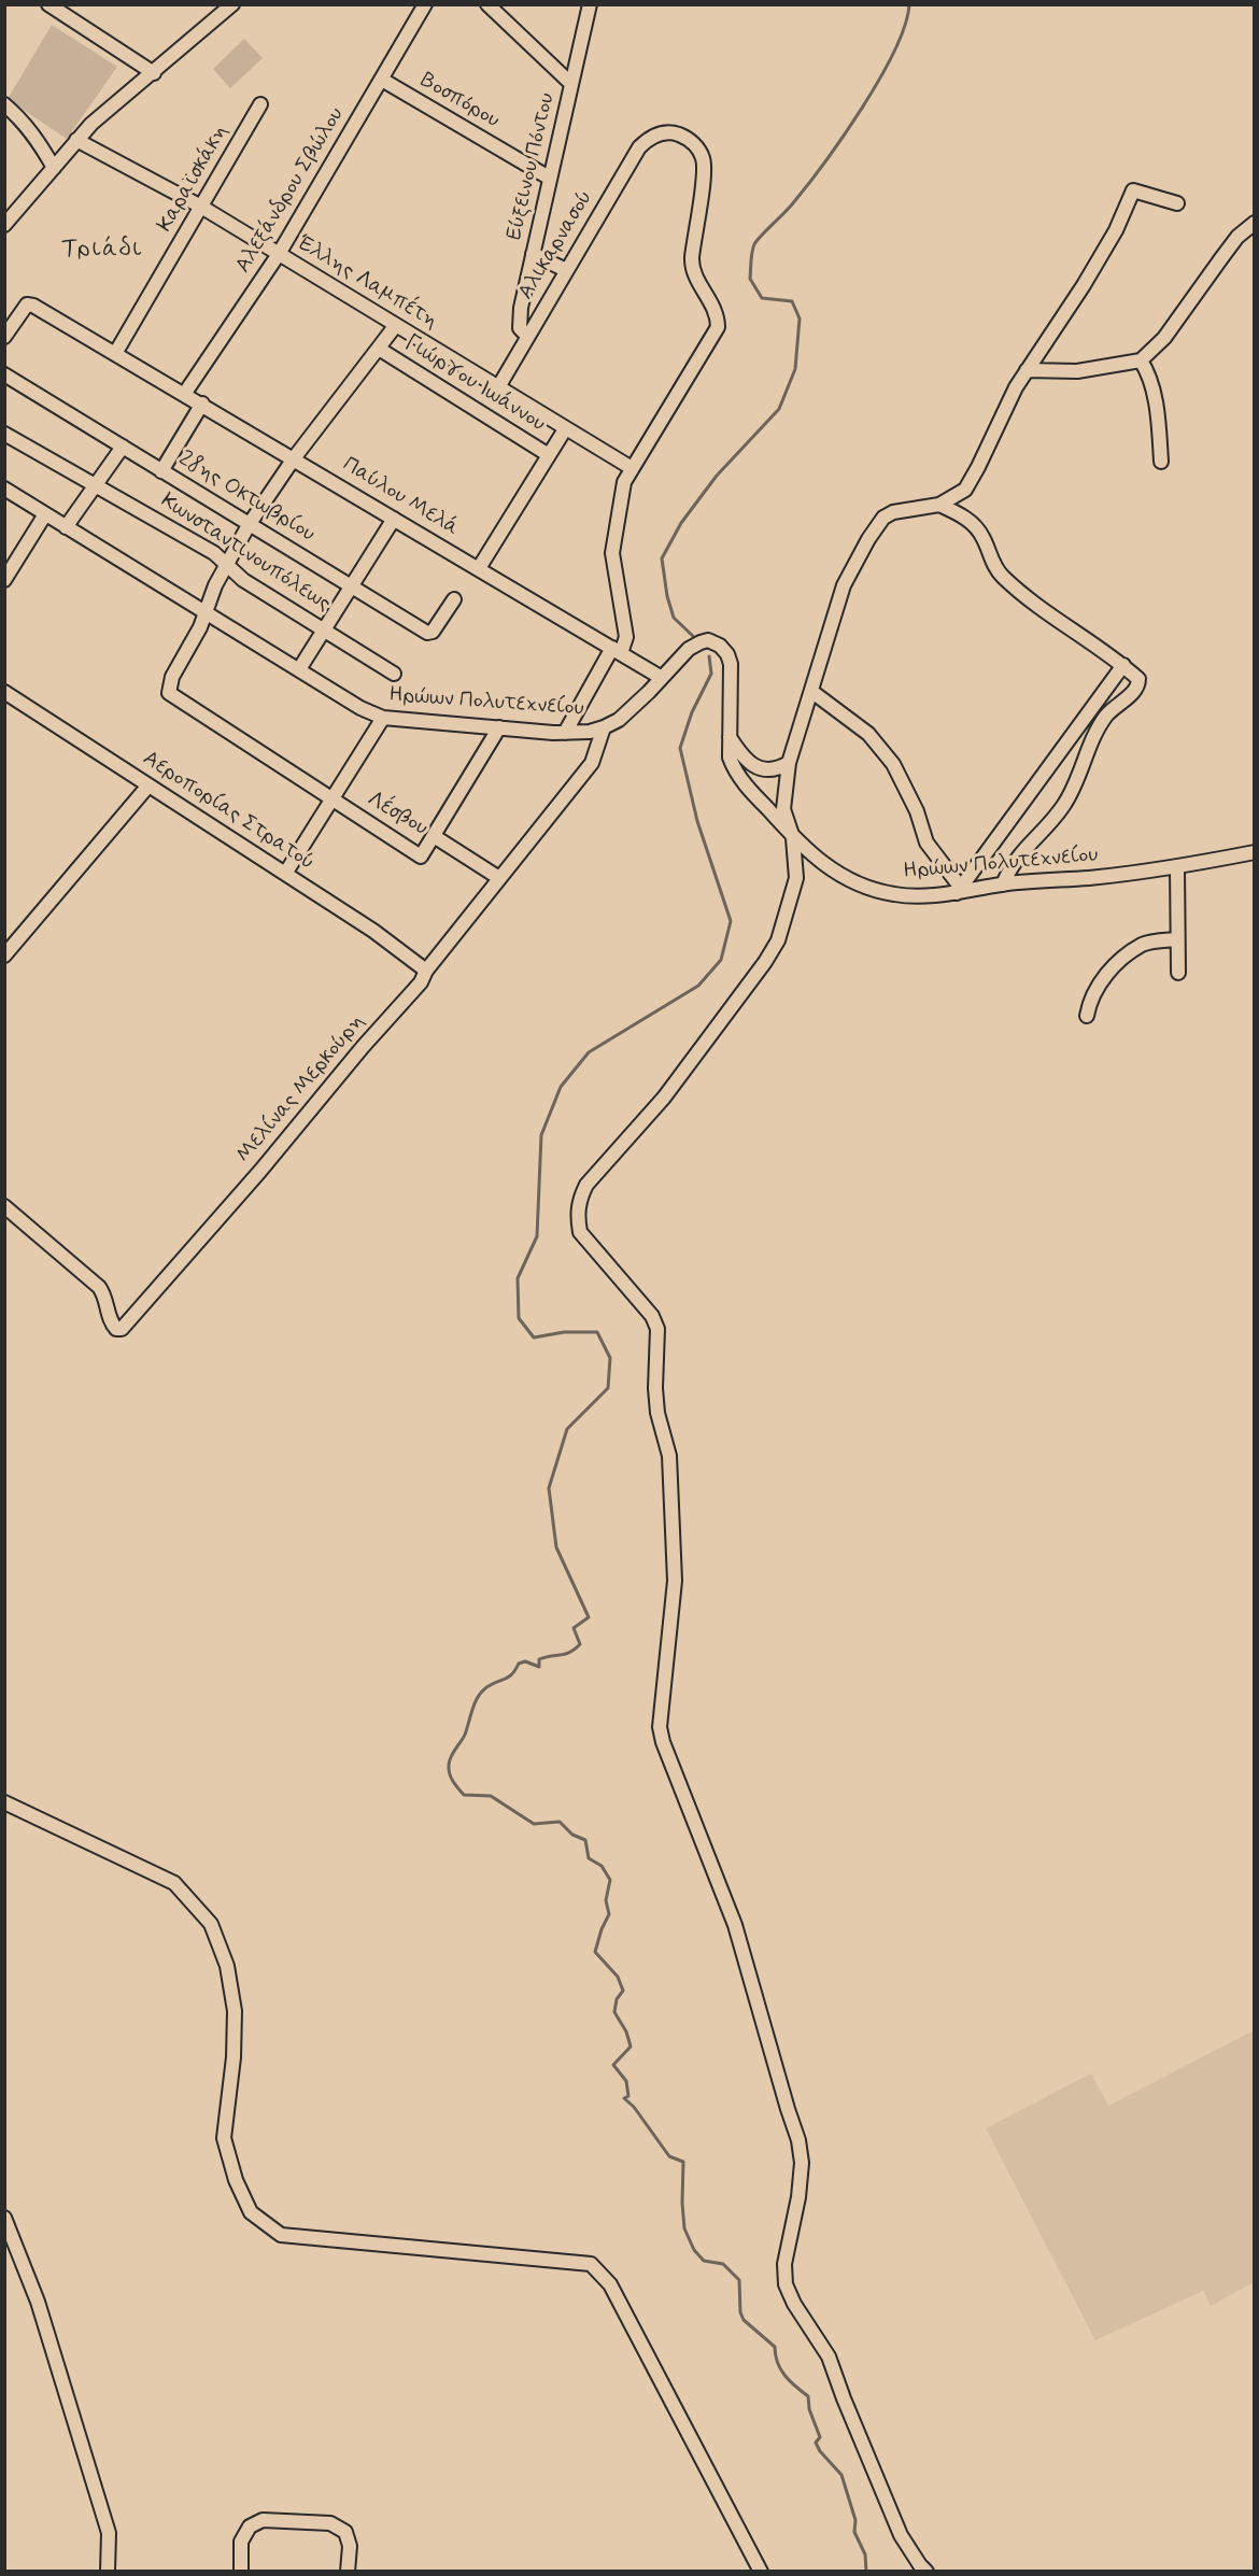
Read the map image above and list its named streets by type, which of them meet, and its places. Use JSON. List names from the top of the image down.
{
  "streets": {
    "street": [
      "Βοσπόρου",
      "Εύξεινου Πόντου",
      "Καραϊσκάκη",
      "Αλεξάνδρου Σβώλου",
      "Αλικαρνασού",
      "Έλλης Λαμπέτη",
      "Γιώργου Ιωάννου",
      "28ης Οκτωβρίου",
      "Παύλου Μελά",
      "Κωνσταντινουπόλεως",
      "Ηρώων Πολυτεχνείου",
      "Αεροπορίας Στρατού",
      "Λέσβου",
      "Μελίνας Μερκούρη"
    ]
  },
  "crossings": [
    ["Βοσπόρου", "Εύξεινου Πόντου"],
    ["Βοσπόρου", "Αλεξάνδρου Σβώλου"],
    ["Εύξεινου Πόντου", "Αλικαρνασού"],
    ["Καραϊσκάκη", "Έλλης Λαμπέτη"],
    ["Καραϊσκάκη", "Παύλου Μελά"],
    ["Αλεξάνδρου Σβώλου", "Έλλης Λαμπέτη"],
    ["Αλεξάνδρου Σβώλου", "Παύλου Μελά"],
    ["Αλικαρνασού", "Έλλης Λαμπέτη"],
    ["Παύλου Μελά", "Ηρώων Πολυτεχνείου"],
    ["Ηρώων Πολυτεχνείου", "Μελίνας Μερκούρη"],
    ["Αεροπορίας Στρατού", "Μελίνας Μερκούρη"],
    ["Λέσβου", "Μελίνας Μερκούρη"]
  ],
  "districts": ["Τριάδι"]
}
